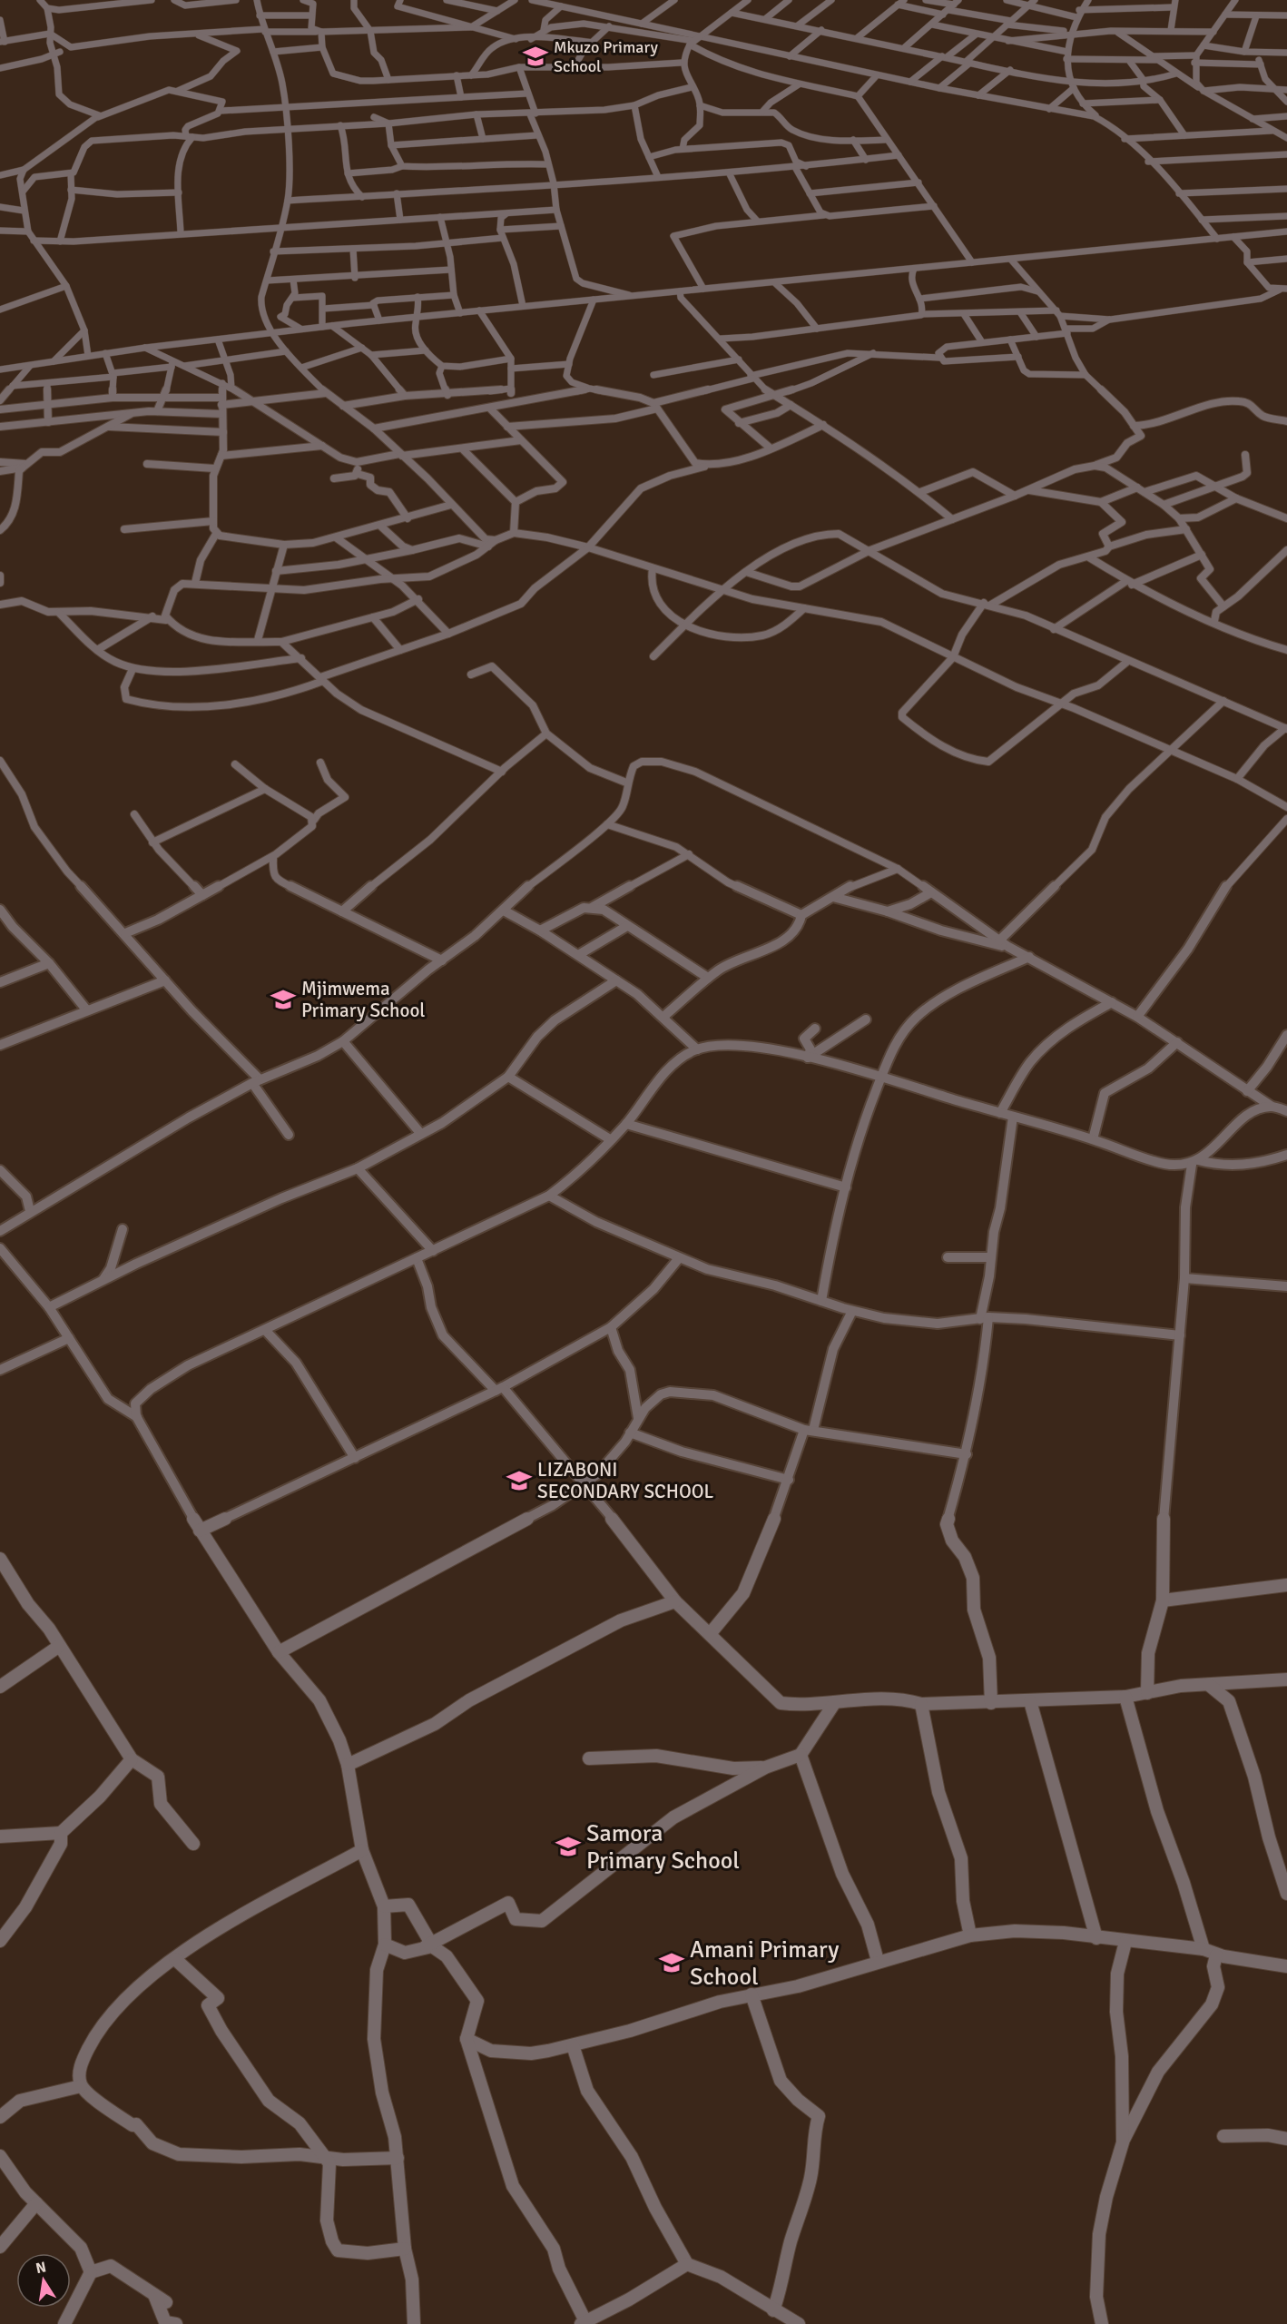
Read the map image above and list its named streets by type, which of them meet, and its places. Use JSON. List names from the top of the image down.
{
  "places": {
    "school or university": [
      "Mkuzo Primary School",
      "Mjimwema Primary School",
      "LIZABONI SECONDARY SCHOOL",
      "Samora Primary School",
      "Amani Primary School"
    ]
  },
  "north": "top"
}
